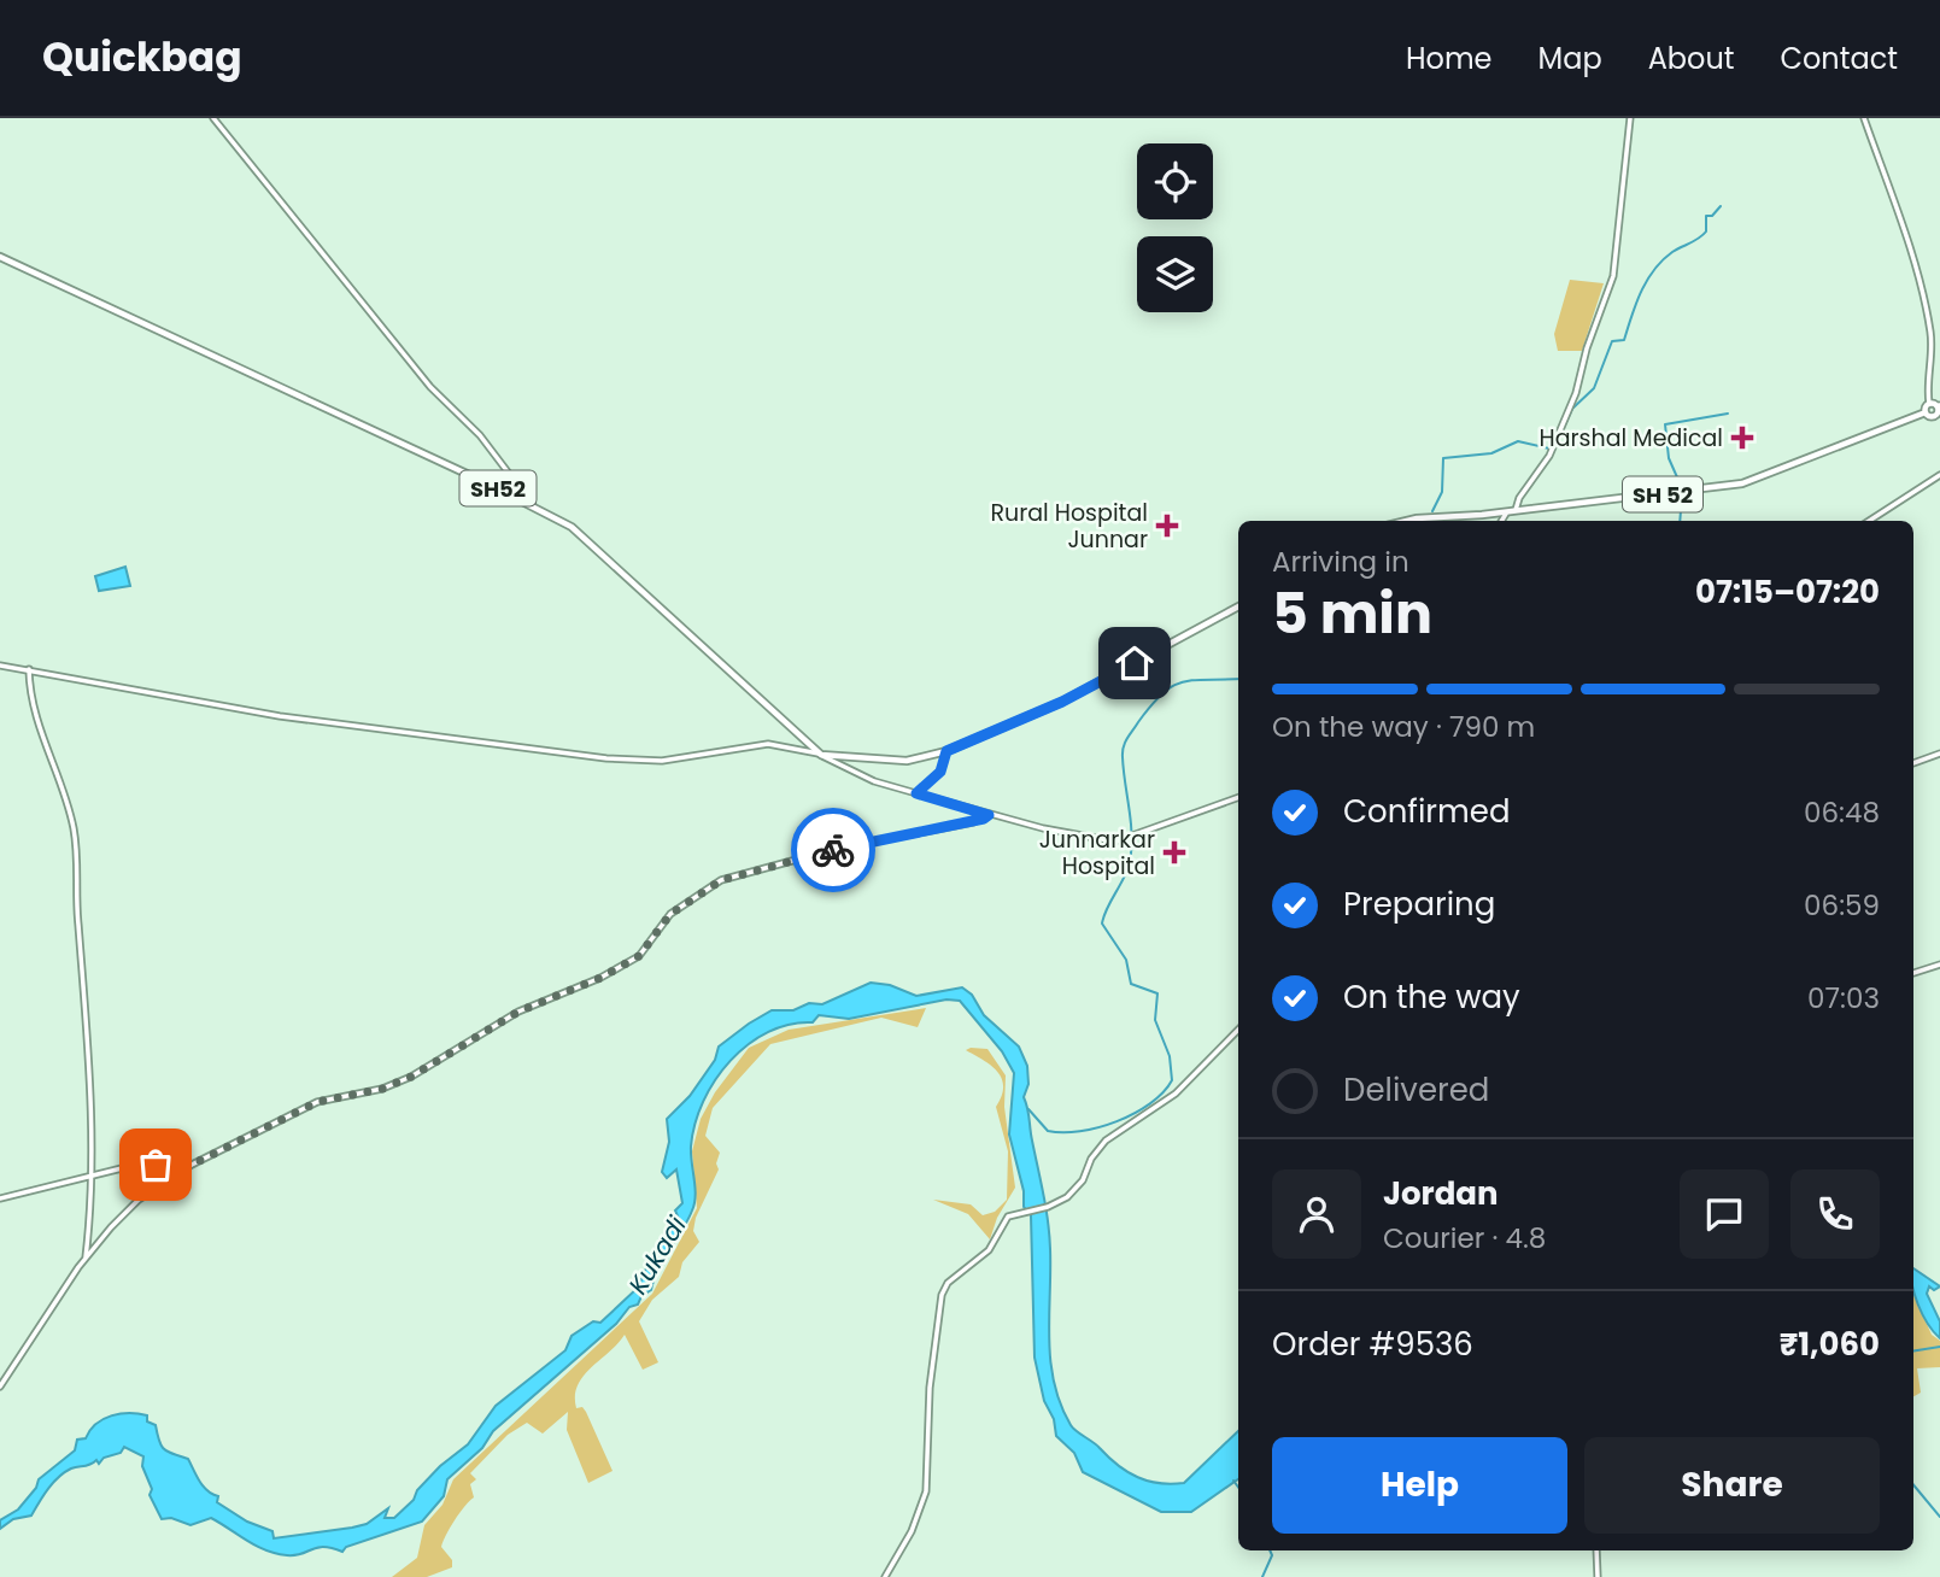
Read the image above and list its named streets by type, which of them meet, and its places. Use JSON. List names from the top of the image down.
{
  "streets": {
    "main road": ["SH52", "SH 52"]
  },
  "water": ["Kukadi"],
  "places": {
    "health": ["Harshal Medical", "Rural Hospital Junnar", "Junnarkar Hospital"]
  },
  "page": {
    "header": "Quickbag",
    "nav": [
      "Home",
      "Map",
      "About",
      "Contact"
    ],
    "heading": ["5 min", "Arriving in", "07:15–07:20"],
    "panel": [
      "Jordan",
      "Courier · 4.8",
      "Order #9536",
      "₹1,060"
    ],
    "bar": "On the way · 790 m",
    "list": [
      ["Confirmed", "06:48"],
      ["Preparing", "06:59"],
      ["On the way", "07:03"],
      "Delivered"
    ],
    "buttons": ["Help", "Share"]
  }
}
